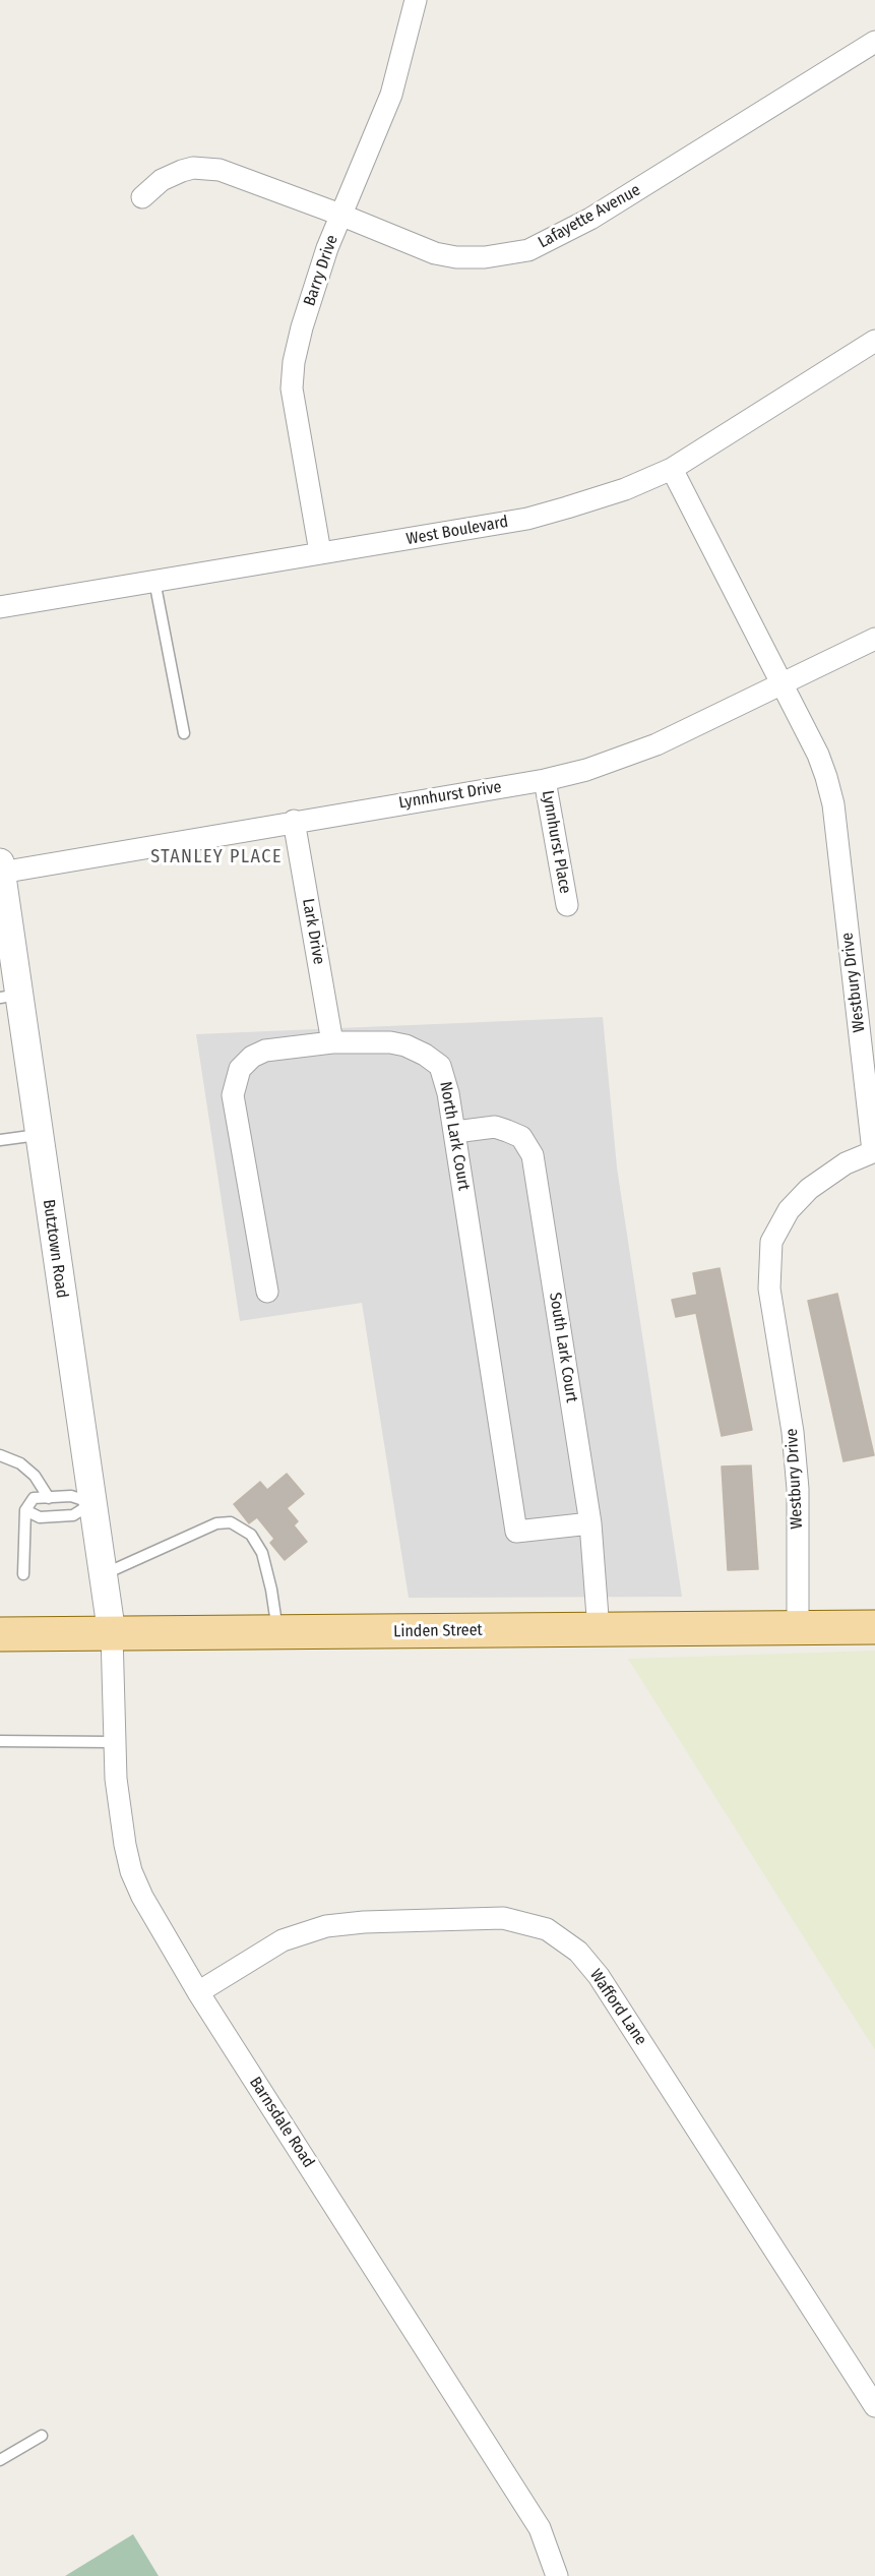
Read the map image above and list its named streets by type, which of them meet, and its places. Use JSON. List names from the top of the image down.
{
  "streets": {
    "main road": ["Linden Street"],
    "street": [
      "Lafayette Avenue",
      "Barry Drive",
      "West Boulevard",
      "Lynnhurst Drive",
      "Lynnhurst Place",
      "Lark Drive",
      "Westbury Drive",
      "North Lark Court",
      "Butztown Road",
      "South Lark Court",
      "Wafford Lane",
      "Barnsdale Road"
    ]
  },
  "crossings": [
    ["Lafayette Avenue", "Barry Drive"],
    ["Barry Drive", "West Boulevard"],
    ["West Boulevard", "Westbury Drive"],
    ["Lynnhurst Drive", "Lynnhurst Place"],
    ["Lynnhurst Drive", "Lark Drive"],
    ["Lynnhurst Drive", "Westbury Drive"],
    ["Lynnhurst Drive", "Butztown Road"],
    ["Lark Drive", "North Lark Court"],
    ["Westbury Drive", "Linden Street"],
    ["North Lark Court", "South Lark Court"],
    ["Butztown Road", "Linden Street"],
    ["Butztown Road", "Barnsdale Road"],
    ["South Lark Court", "Linden Street"],
    ["Linden Street", "Barnsdale Road"],
    ["Wafford Lane", "Barnsdale Road"]
  ],
  "districts": ["STANLEY PLACE"]
}
